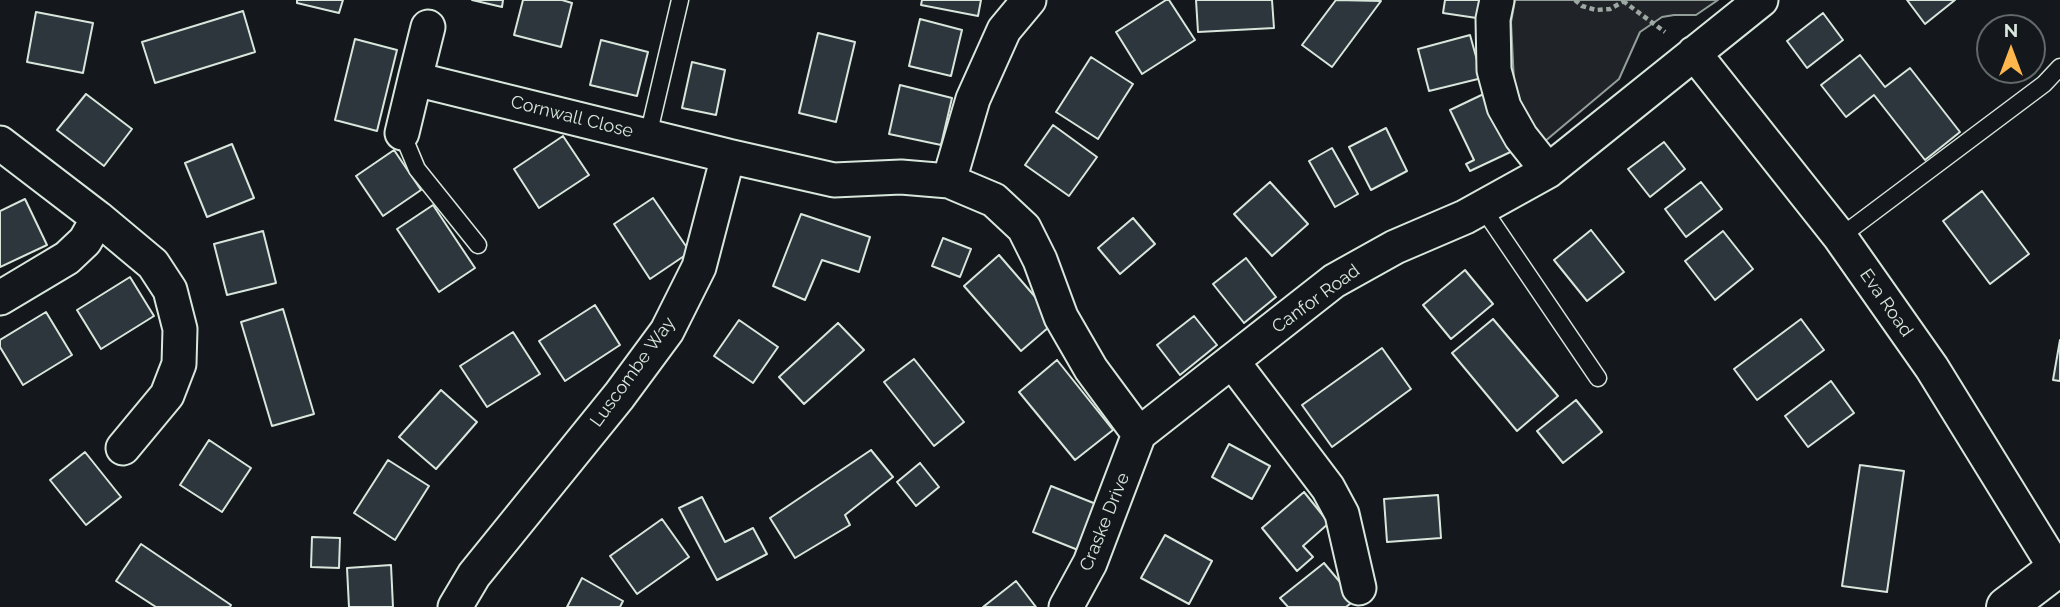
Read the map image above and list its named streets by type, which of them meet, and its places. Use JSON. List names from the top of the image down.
{
  "streets": {
    "street": [
      "Cornwall Close",
      "Canfor Road",
      "Eva Road",
      "Luscombe Way",
      "Craske Drive"
    ]
  },
  "crossings": [
    ["Cornwall Close", "Luscombe Way"],
    ["Canfor Road", "Eva Road"],
    ["Canfor Road", "Craske Drive"]
  ],
  "north": "top"
}
